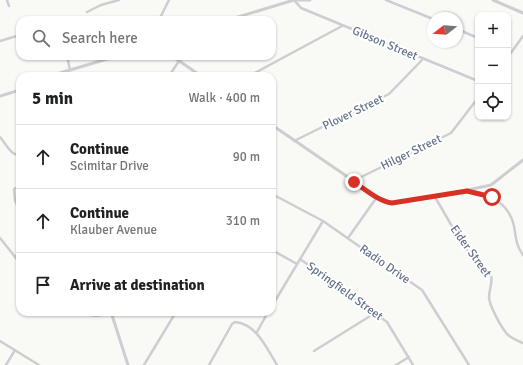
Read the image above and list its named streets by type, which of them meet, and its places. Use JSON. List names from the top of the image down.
{
  "streets": {
    "street": [
      "Gibson Street",
      "Plover Street",
      "Hilger Street",
      "Eider Street",
      "Radio Drive",
      "Springfield Street"
    ]
  },
  "crossings": [
    ["Gibson Street", "Plover Street"]
  ],
  "north": "left",
  "page": {
    "map_buttons": ["+", "−"],
    "search": "Search here",
    "heading": ["5 min", "Walk · 400 m"],
    "list": [
      ["Continue", "Scimitar Drive", "90 m"],
      ["Continue", "Klauber Avenue", "310 m"],
      "Arrive at destination"
    ]
  }
}
